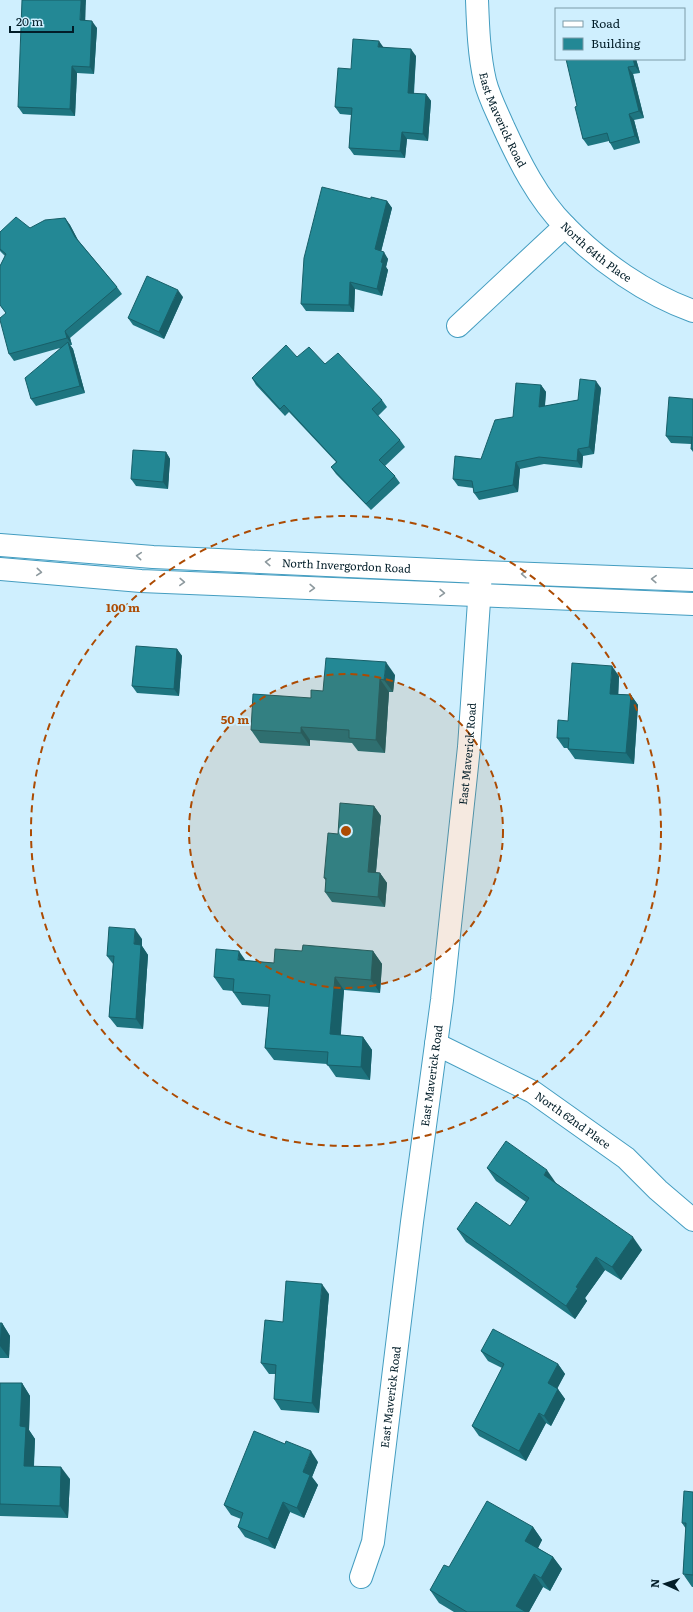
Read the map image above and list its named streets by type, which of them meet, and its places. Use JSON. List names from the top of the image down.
{
  "streets": {
    "street": [
      "East Maverick Road",
      "North 64th Place",
      "North Invergordon Road",
      "North 62nd Place"
    ]
  },
  "crossings": [
    ["East Maverick Road", "North 64th Place"],
    ["East Maverick Road", "North Invergordon Road"],
    ["East Maverick Road", "North 62nd Place"]
  ],
  "legend": ["Road", "Building"],
  "scale_bar": "20 m",
  "north": "left",
  "rings": ["100 m", "50 m"]
}
